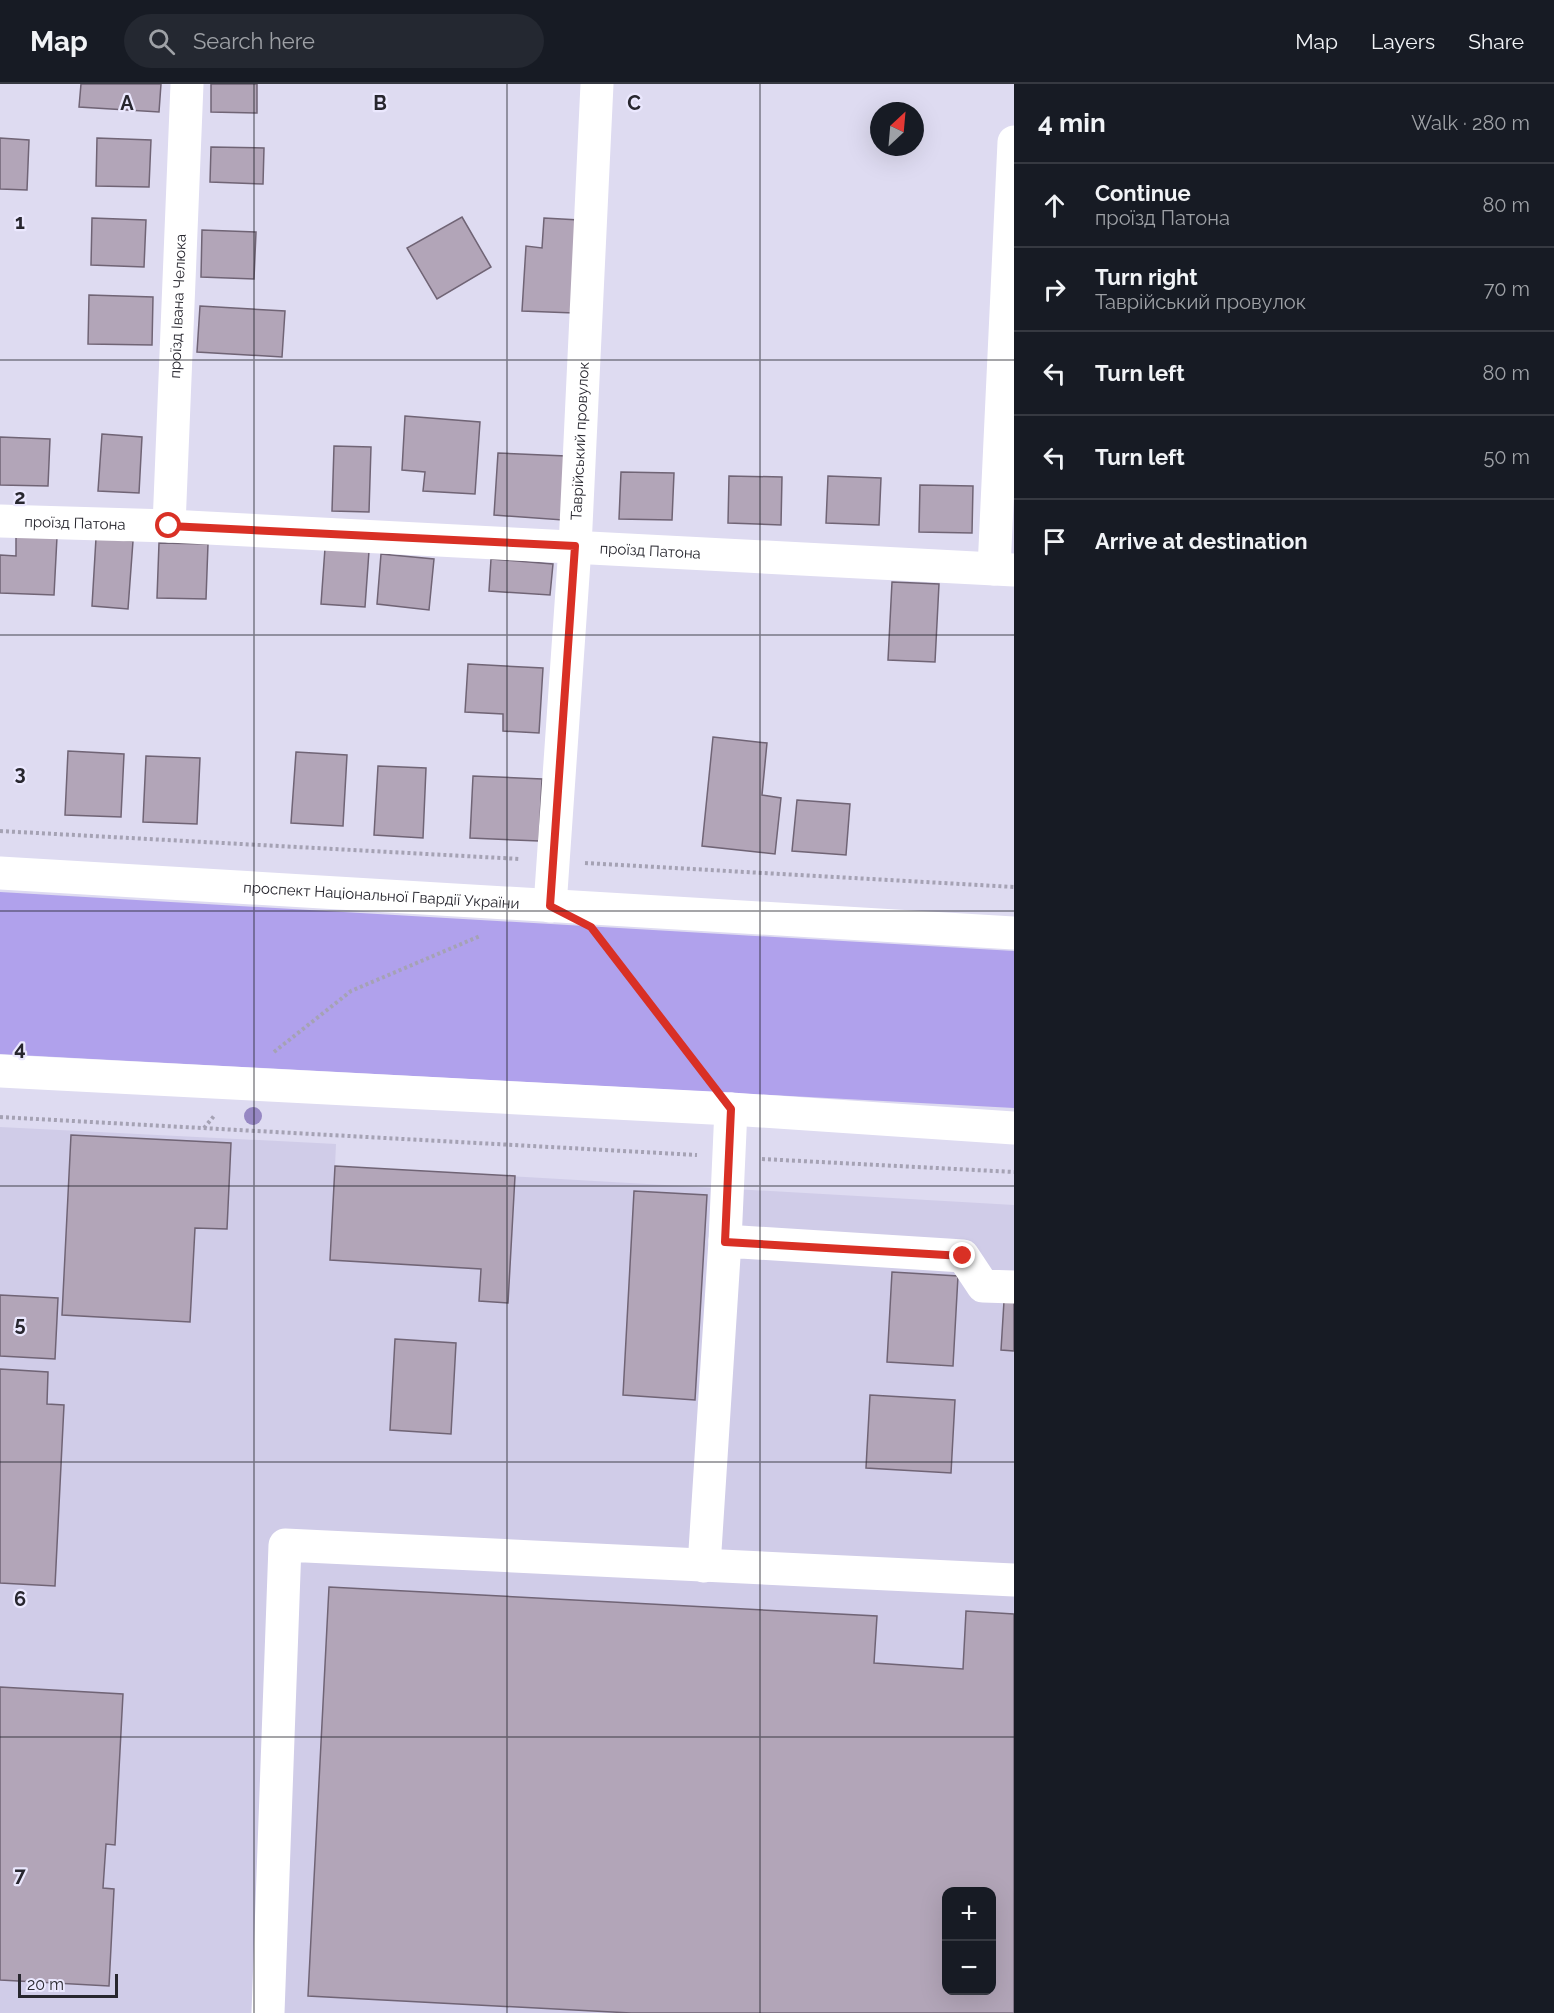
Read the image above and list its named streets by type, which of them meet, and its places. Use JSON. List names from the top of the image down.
{
  "streets": {
    "street": [
      "проїзд Івана Челюка",
      "Таврійський провулок",
      "проїзд Патона",
      "проспект Національної Гвардії України"
    ]
  },
  "crossings": [
    ["проїзд Івана Челюка", "проїзд Патона"],
    ["Таврійський провулок", "проїзд Патона"],
    ["Таврійський провулок", "проспект Національної Гвардії України"]
  ],
  "scale_bar": "20 m",
  "north": "top right",
  "page": {
    "header": "Map",
    "search": "Search here",
    "nav": ["Map", "Layers", "Share"],
    "heading": ["4 min", "Walk · 280 m"],
    "list": [
      ["Continue", "проїзд Патона", "80 m"],
      ["Turn right", "Таврійський провулок", "70 m"],
      ["Turn left", "80 m"],
      ["Turn left", "50 m"],
      "Arrive at destination"
    ],
    "map_buttons": ["+", "−"],
    "scale": "20 m"
  },
  "grid": {
    "columns": ["A", "B", "C"],
    "rows": [
      "1",
      "2",
      "3",
      "4",
      "5",
      "6",
      "7"
    ]
  }
}
